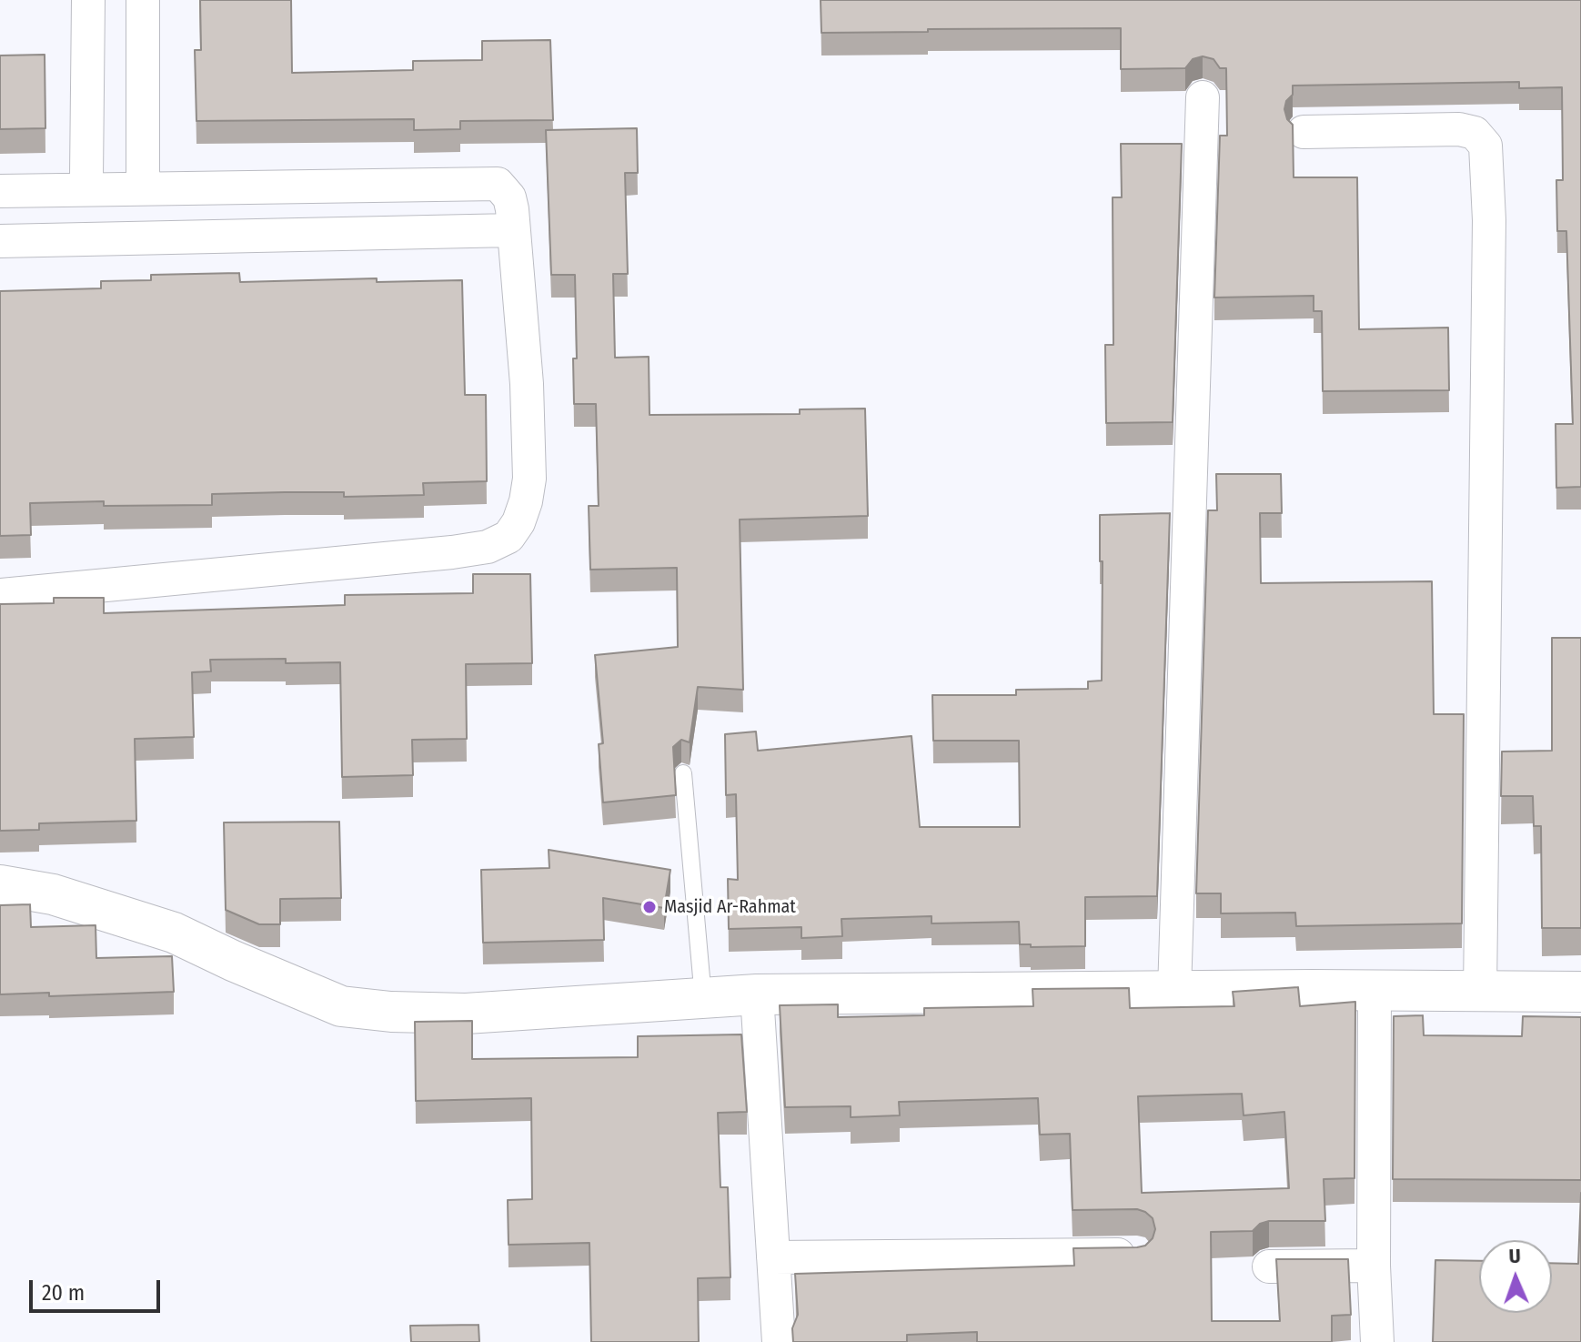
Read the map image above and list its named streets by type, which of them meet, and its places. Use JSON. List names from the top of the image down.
{
  "places": ["Masjid Ar-Rahmat"],
  "scale_bar": "20 m",
  "north": "top"
}
